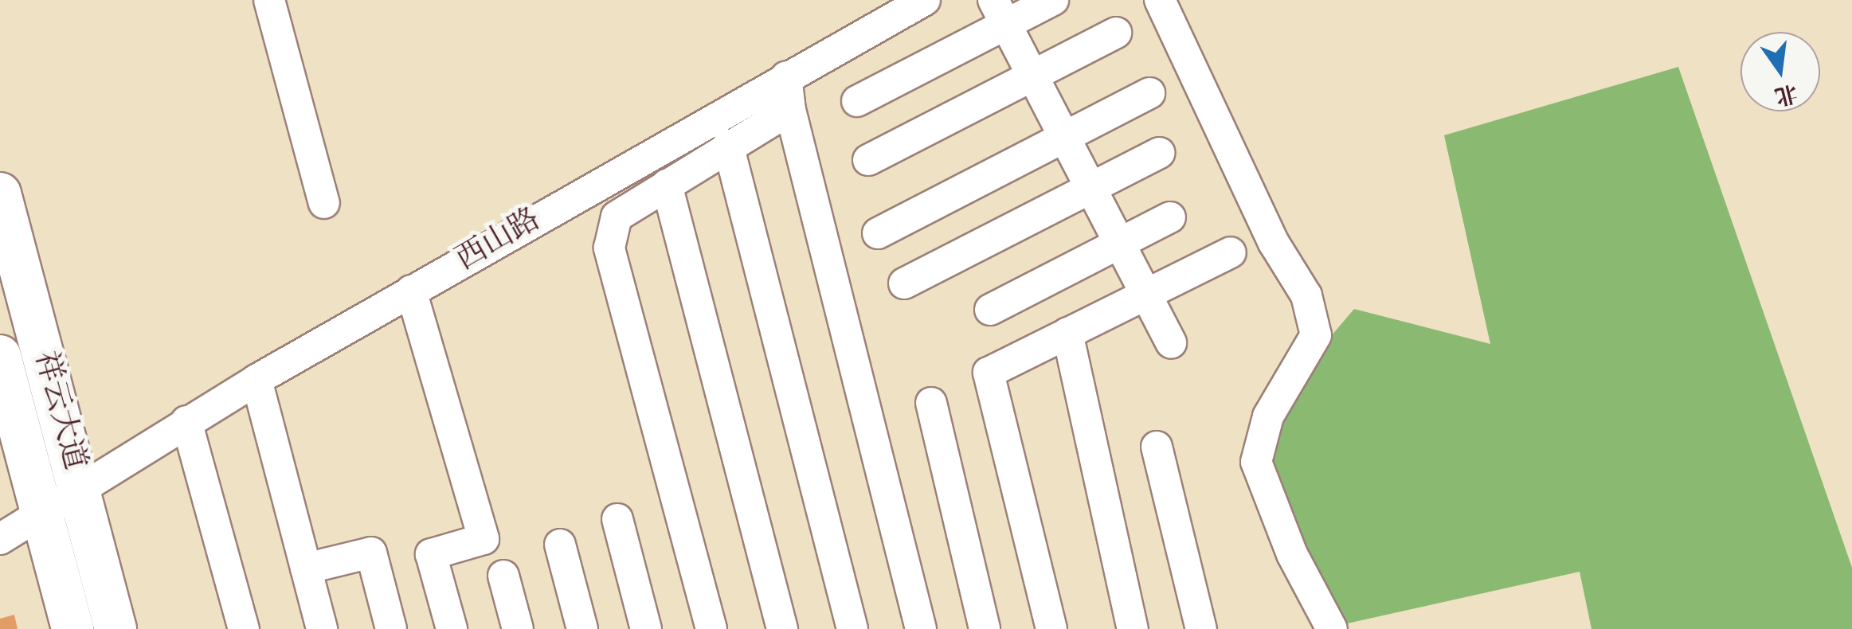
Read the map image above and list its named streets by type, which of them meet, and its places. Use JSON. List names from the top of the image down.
{
  "streets": {
    "highway": ["祥云大道"],
    "street": ["西山路"]
  },
  "crossings": [
    ["西山路", "祥云大道"]
  ],
  "north": "bottom"
}
